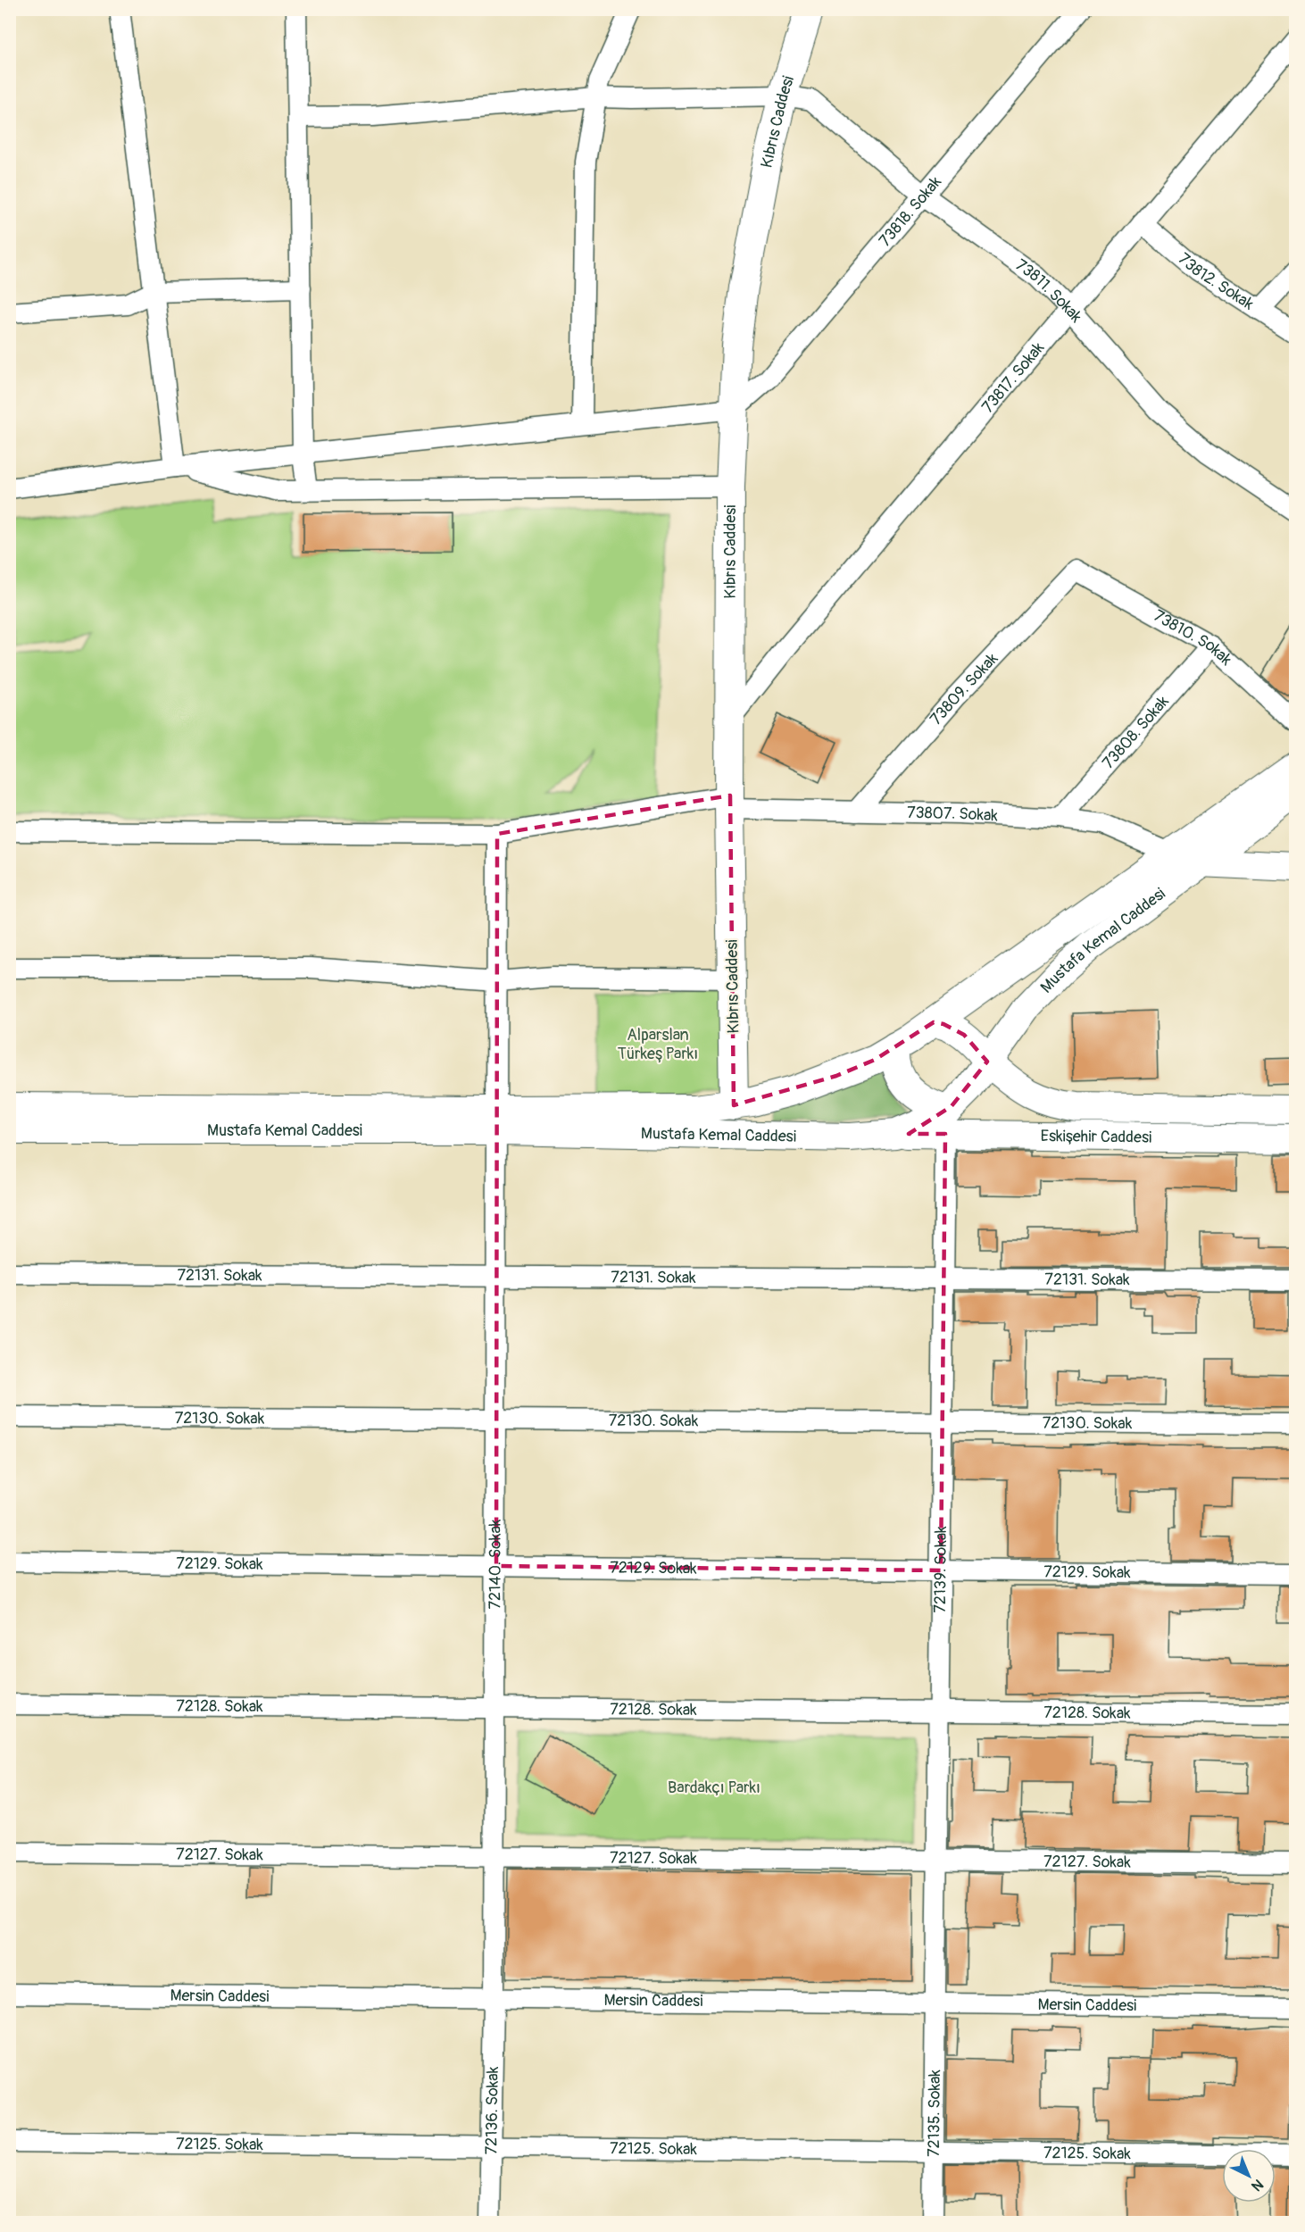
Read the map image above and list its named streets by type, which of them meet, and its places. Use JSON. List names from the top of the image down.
{
  "streets": {
    "main road": ["Kıbrıs Caddesi", "Mustafa Kemal Caddesi", "Eskişehir Caddesi"],
    "street": [
      "73818. Sokak",
      "73812. Sokak",
      "73811. Sokak",
      "73817. Sokak",
      "73810. Sokak",
      "73809. Sokak",
      "73808. Sokak",
      "73807. Sokak",
      "72131. Sokak",
      "72130. Sokak",
      "72129. Sokak",
      "72140. Sokak",
      "72139. Sokak",
      "72128. Sokak",
      "72127. Sokak",
      "Mersin Caddesi",
      "72136. Sokak",
      "72135. Sokak",
      "72125. Sokak"
    ]
  },
  "crossings": [
    ["Kıbrıs Caddesi", "73818. Sokak"],
    ["Kıbrıs Caddesi", "73811. Sokak"],
    ["Kıbrıs Caddesi", "73817. Sokak"],
    ["Kıbrıs Caddesi", "73807. Sokak"],
    ["Kıbrıs Caddesi", "Mustafa Kemal Caddesi"],
    ["73818. Sokak", "73811. Sokak"],
    ["73812. Sokak", "73817. Sokak"],
    ["73811. Sokak", "73817. Sokak"],
    ["73810. Sokak", "73809. Sokak"],
    ["73810. Sokak", "73808. Sokak"],
    ["73809. Sokak", "73807. Sokak"],
    ["73808. Sokak", "73807. Sokak"],
    ["73807. Sokak", "Mustafa Kemal Caddesi"],
    ["73807. Sokak", "72140. Sokak"],
    ["Mustafa Kemal Caddesi", "Eskişehir Caddesi"],
    ["Mustafa Kemal Caddesi", "72140. Sokak"],
    ["Mustafa Kemal Caddesi", "72139. Sokak"],
    ["Eskişehir Caddesi", "72139. Sokak"],
    ["72131. Sokak", "72140. Sokak"],
    ["72131. Sokak", "72139. Sokak"],
    ["72130. Sokak", "72140. Sokak"],
    ["72130. Sokak", "72139. Sokak"],
    ["72129. Sokak", "72140. Sokak"],
    ["72129. Sokak", "72139. Sokak"],
    ["72140. Sokak", "72128. Sokak"],
    ["72140. Sokak", "72127. Sokak"],
    ["72140. Sokak", "Mersin Caddesi"],
    ["72140. Sokak", "72136. Sokak"],
    ["72139. Sokak", "72128. Sokak"],
    ["72139. Sokak", "72127. Sokak"],
    ["72139. Sokak", "Mersin Caddesi"],
    ["72139. Sokak", "72135. Sokak"],
    ["Mersin Caddesi", "72136. Sokak"],
    ["Mersin Caddesi", "72135. Sokak"],
    ["72136. Sokak", "72125. Sokak"],
    ["72135. Sokak", "72125. Sokak"]
  ],
  "parks": ["Alparslan Türkeş Parkı", "Bardakçı Parkı"],
  "north": "bottom right"
}
